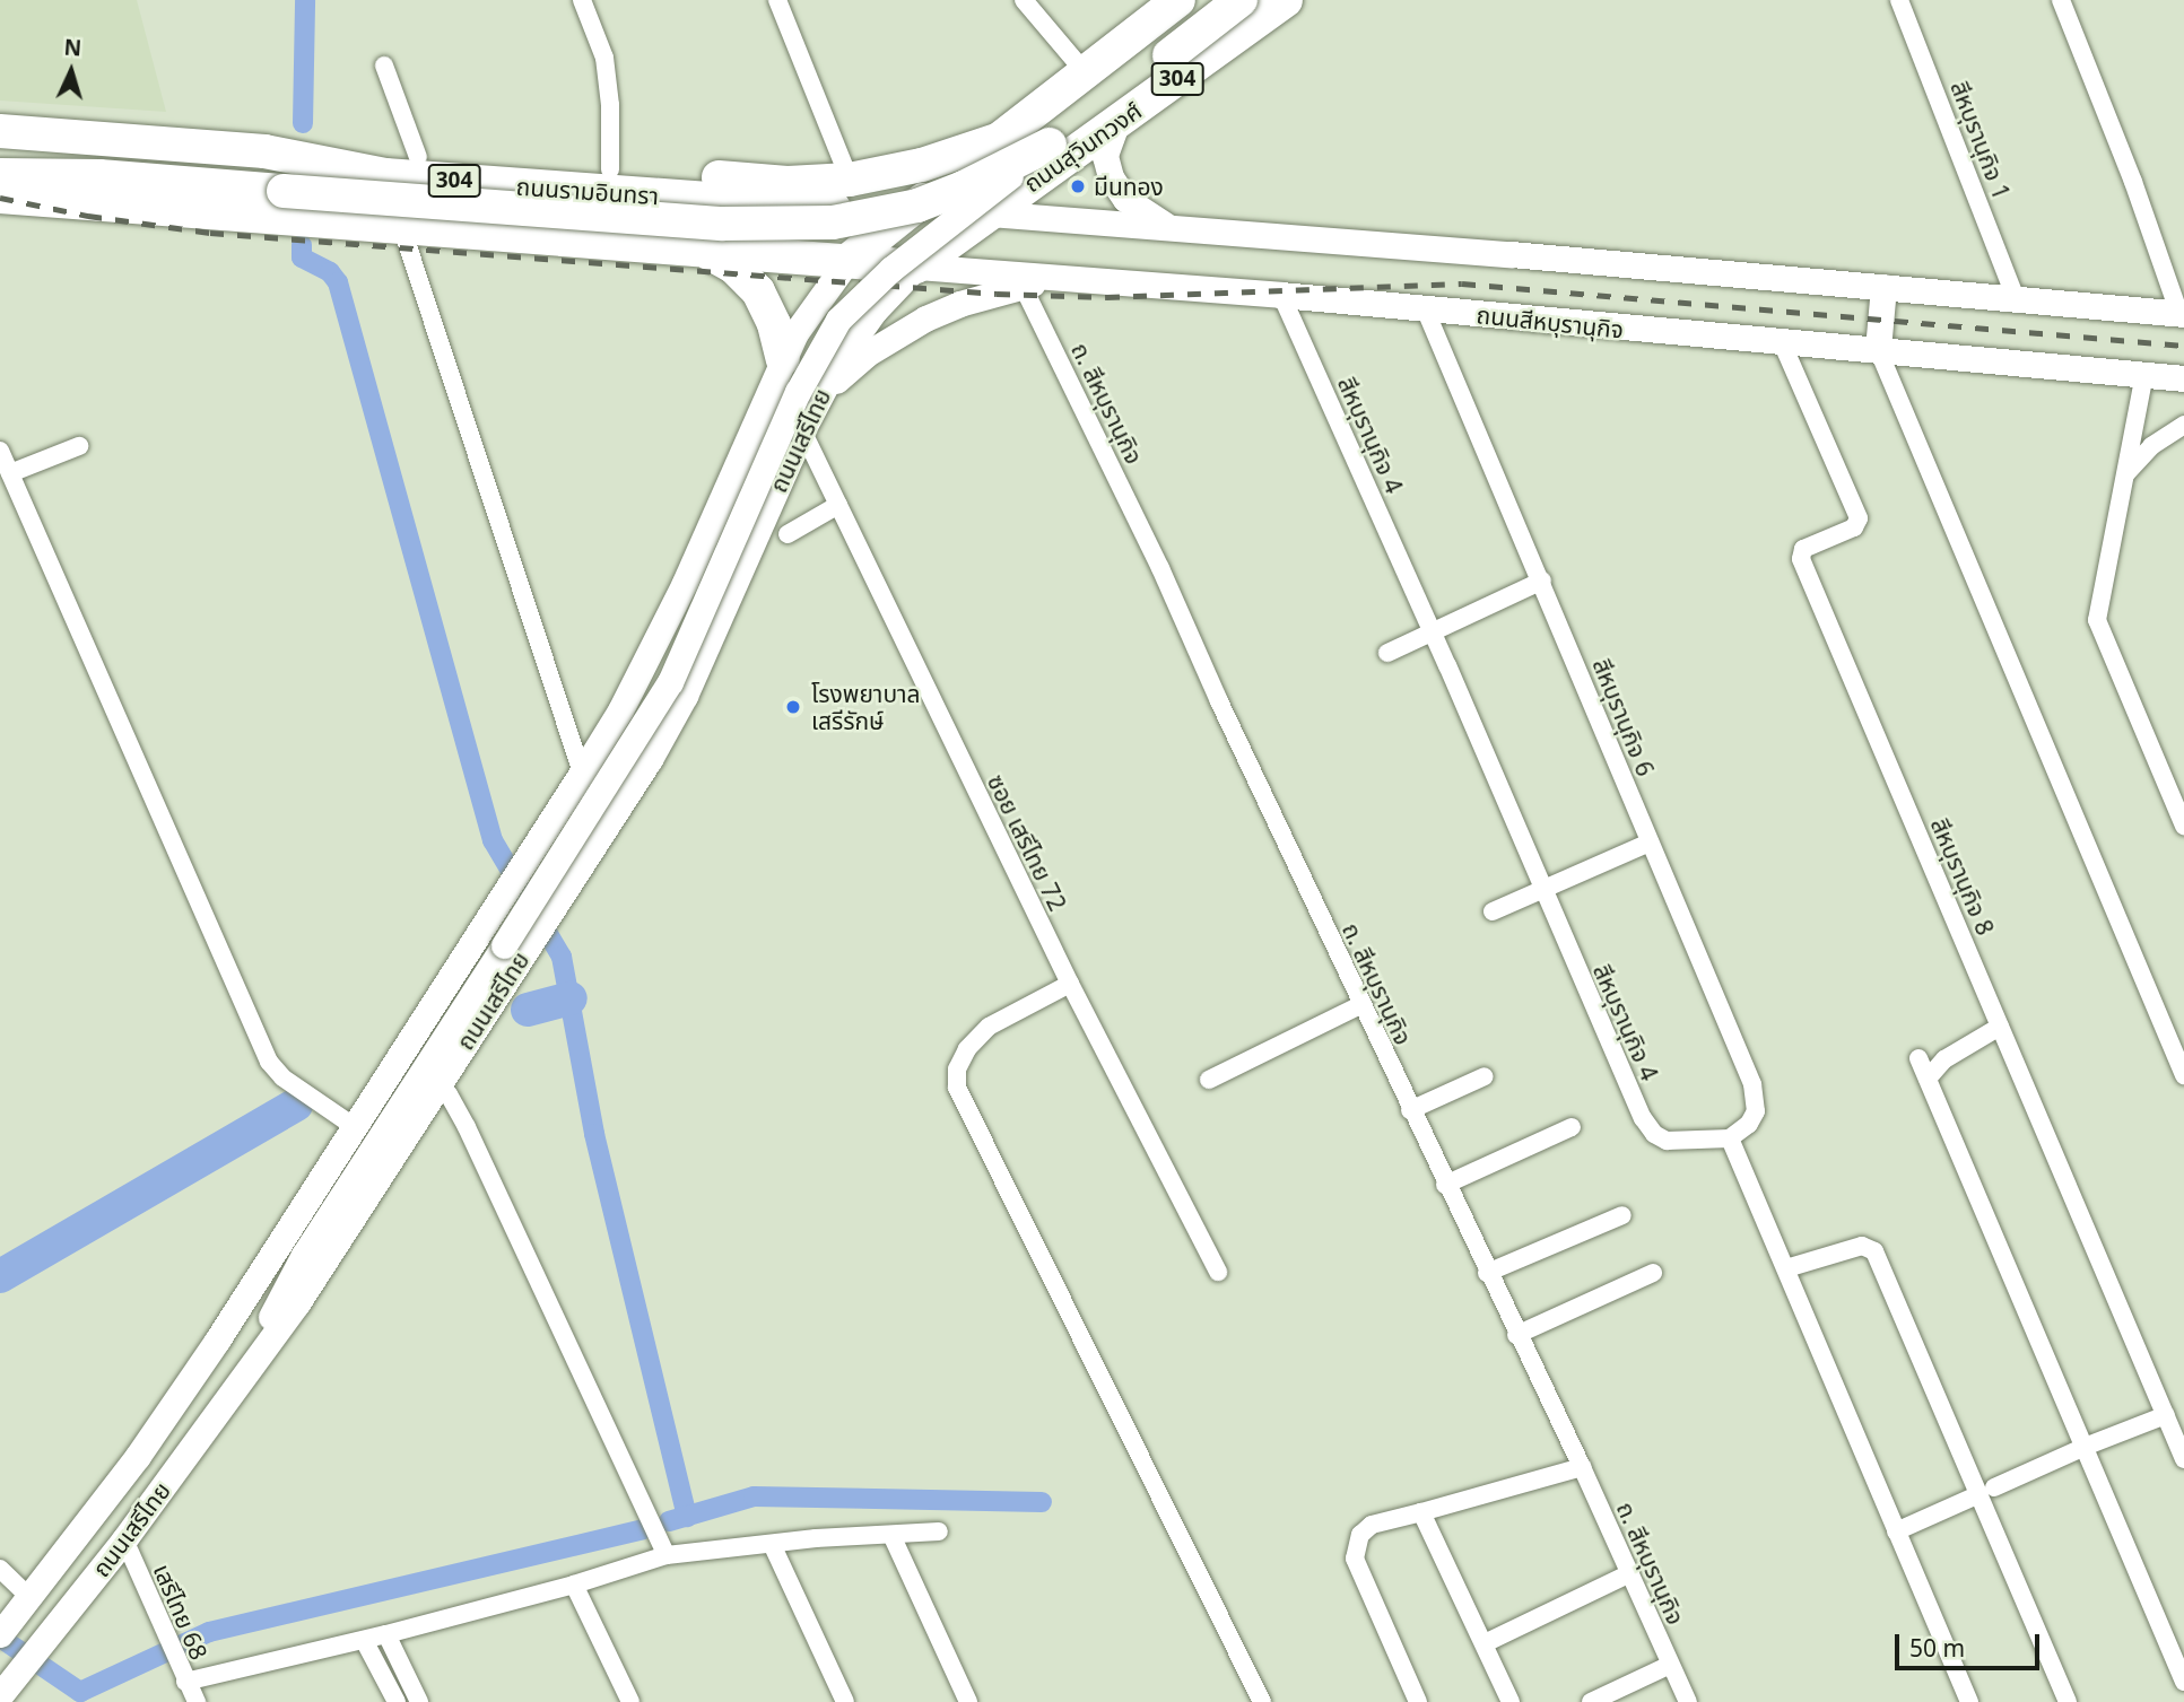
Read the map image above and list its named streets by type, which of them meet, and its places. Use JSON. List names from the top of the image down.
{
  "streets": {
    "highway": ["304", "ถนนสุวินทวงศ์", "ถนนรามอินทรา"],
    "main road": ["ถนนสีหบุรานุกิจ", "ถนนเสรีไทย"],
    "street": [
      "สีหบุรานุกิจ 1",
      "ถ. สีหบุรานุกิจ",
      "สีหบุรานุกิจ 4",
      "สีหบุรานุกิจ 6",
      "ซอย เสรีไทย 72",
      "สีหบุรานุกิจ 8",
      "เสรีไทย 68"
    ]
  },
  "crossings": [
    ["304", "ถนนสุวินทวงศ์"],
    ["304", "ถนนรามอินทรา"],
    ["304", "ถนนสีหบุรานุกิจ"],
    ["304", "ถนนเสรีไทย"],
    ["ถนนสุวินทวงศ์", "ถนนรามอินทรา"],
    ["ถนนสุวินทวงศ์", "ถนนสีหบุรานุกิจ"],
    ["ถนนสุวินทวงศ์", "ถนนเสรีไทย"],
    ["ถนนสีหบุรานุกิจ", "สีหบุรานุกิจ 4"],
    ["ถนนสีหบุรานุกิจ", "ถนนเสรีไทย"],
    ["ถนนสีหบุรานุกิจ", "สีหบุรานุกิจ 6"],
    ["ถนนสีหบุรานุกิจ", "สีหบุรานุกิจ 8"],
    ["สีหบุรานุกิจ 4", "สีหบุรานุกิจ 6"],
    ["ถนนเสรีไทย", "ซอย เสรีไทย 72"],
    ["ถนนเสรีไทย", "เสรีไทย 68"]
  ],
  "places": ["มีนทอง", "โรงพยาบาล เสรีรักษ์"],
  "scale_bar": "50 m",
  "north": "top"
}
